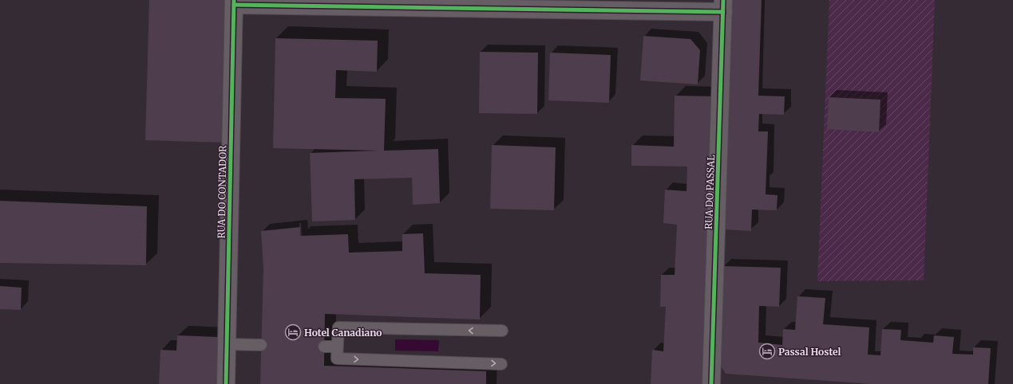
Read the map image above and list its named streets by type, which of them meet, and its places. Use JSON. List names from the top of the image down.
{
  "streets": {
    "street": ["RUA DO CONTADOR", "RUA DO PASSAL"]
  },
  "places": {
    "hotel": ["Hotel Canadiano", "Passal Hostel"]
  }
}
